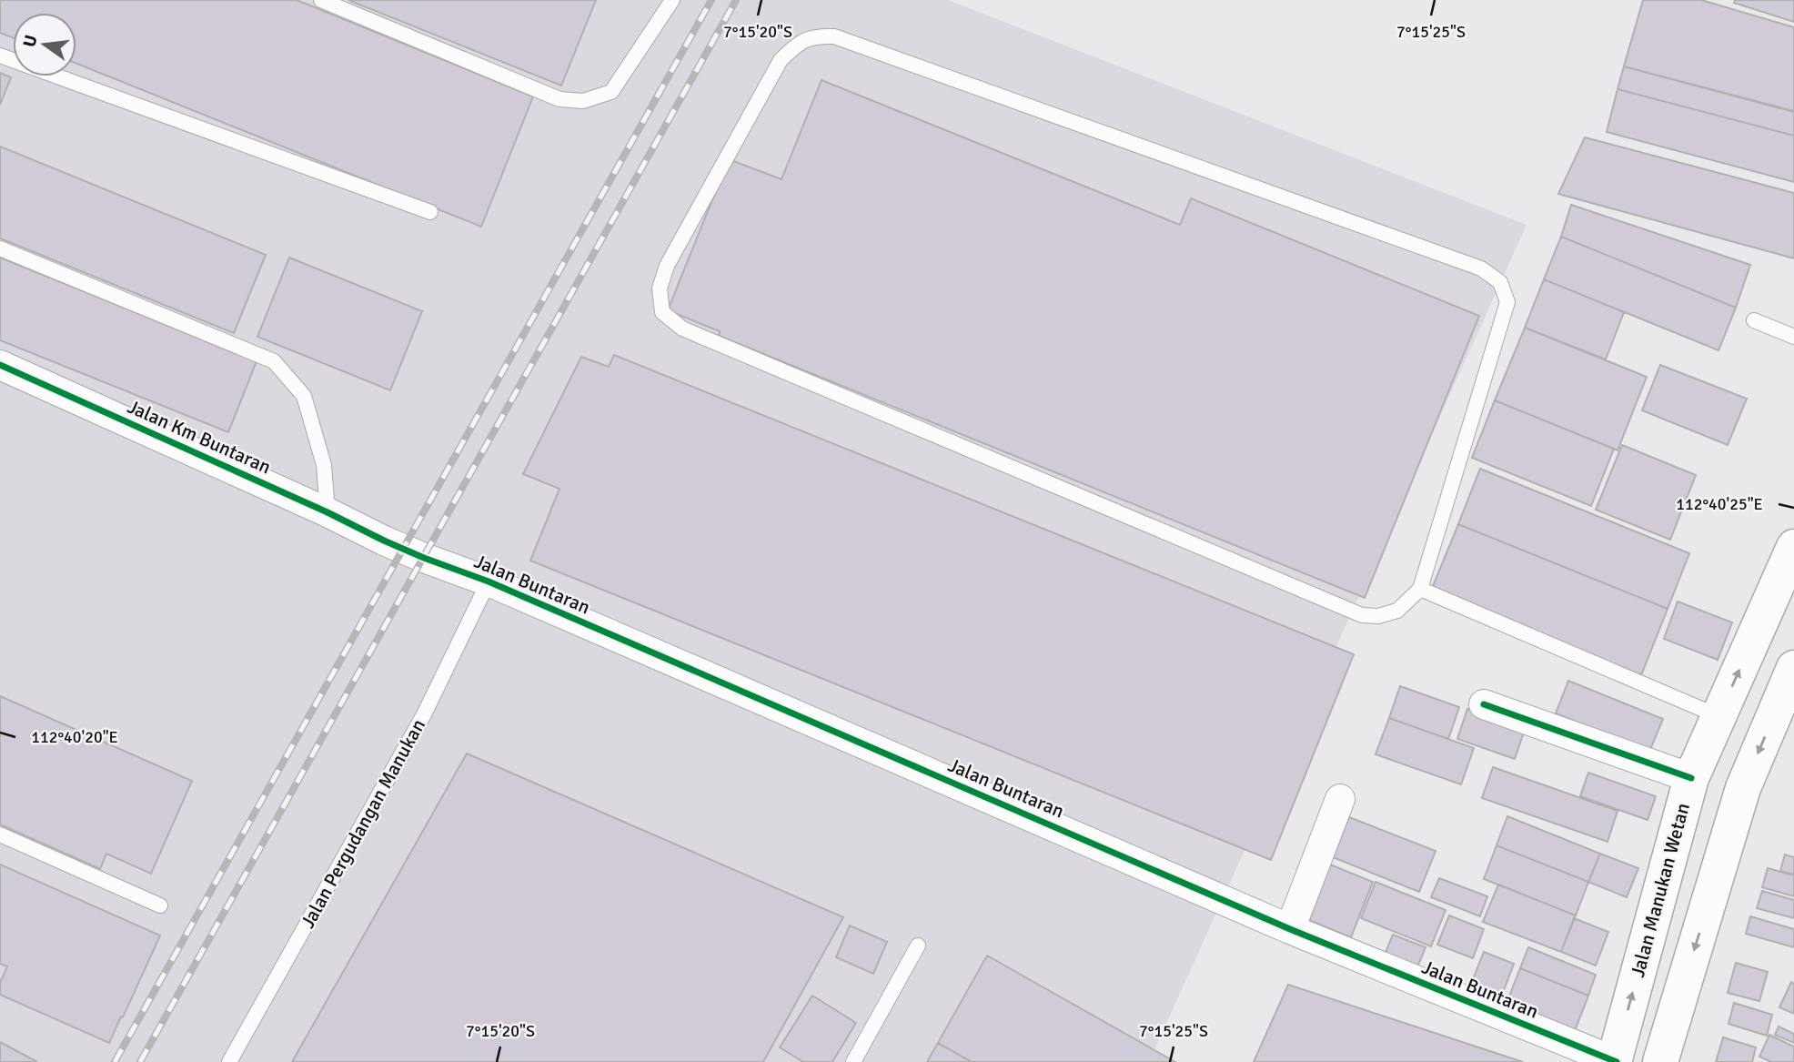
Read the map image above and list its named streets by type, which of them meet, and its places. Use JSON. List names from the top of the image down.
{
  "streets": {
    "main road": ["Jalan Manukan Wetan"],
    "street": ["Jalan Km Buntaran", "Jalan Buntaran"],
    "lane": ["Jalan Pergudangan Manukan"]
  },
  "crossings": [
    ["Jalan Km Buntaran", "Jalan Buntaran"],
    ["Jalan Buntaran", "Jalan Pergudangan Manukan"],
    ["Jalan Buntaran", "Jalan Manukan Wetan"]
  ],
  "north": "left",
  "coordinates": [
    "7°15'20\"S",
    "7°15'25\"S",
    "112°40'25\"E",
    "112°40'20\"E"
  ]
}
